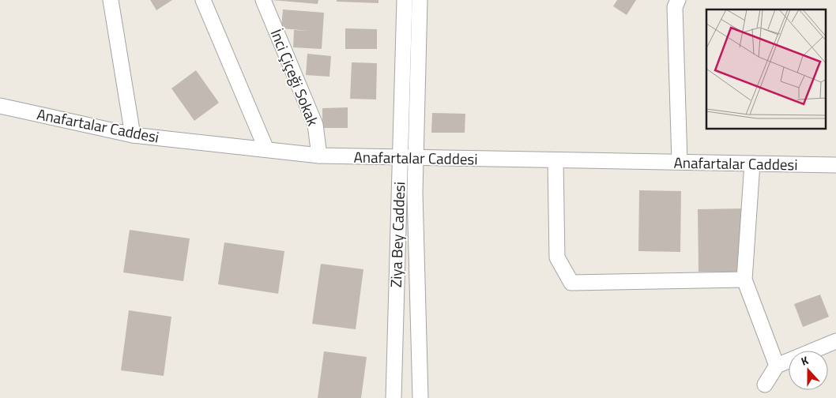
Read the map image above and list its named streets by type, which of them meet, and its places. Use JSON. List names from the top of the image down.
{
  "streets": {
    "street": ["İnci Çiçeği Sokak", "Anafartalar Caddesi", "Ziya Bey Caddesi"]
  },
  "crossings": [
    ["İnci Çiçeği Sokak", "Anafartalar Caddesi"],
    ["Anafartalar Caddesi", "Ziya Bey Caddesi"]
  ],
  "north": "top"
}
